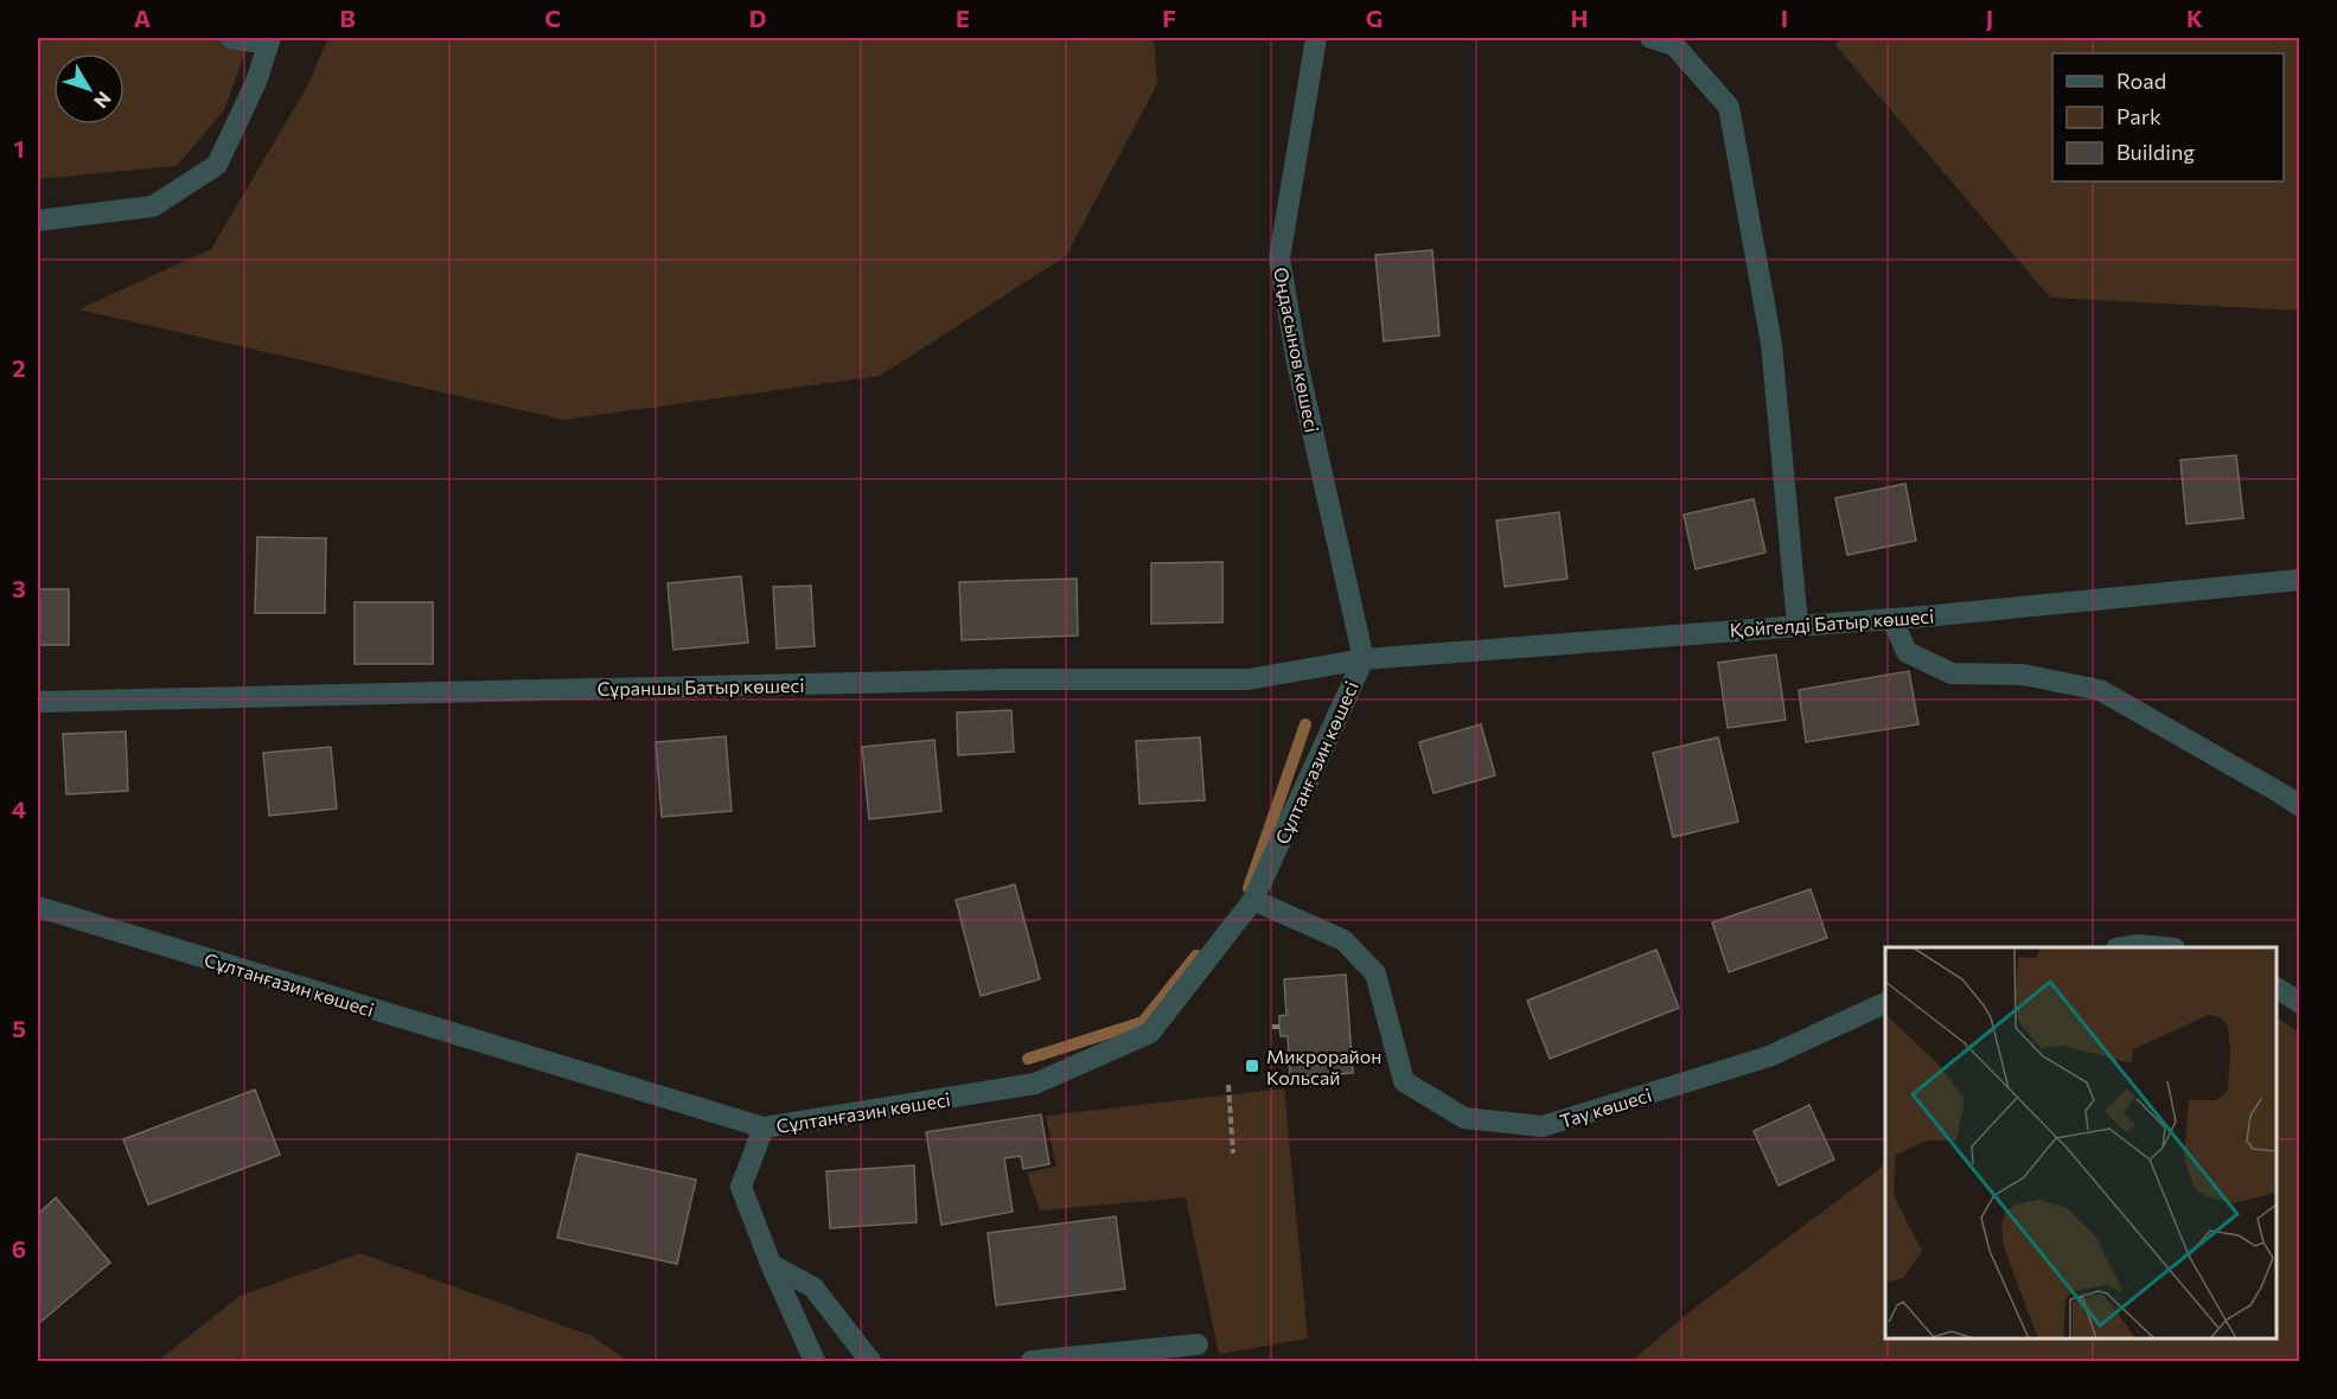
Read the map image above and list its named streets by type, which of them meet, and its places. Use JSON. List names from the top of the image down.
{
  "streets": {
    "street": [
      "Оңдасынов көшесі",
      "Қойгелді Батыр көшесі",
      "Сұраншы Батыр көшесі",
      "Сұлтанғазин көшесі",
      "Тау көшесі"
    ]
  },
  "crossings": [
    ["Оңдасынов көшесі", "Қойгелді Батыр көшесі"],
    ["Оңдасынов көшесі", "Сұраншы Батыр көшесі"],
    ["Оңдасынов көшесі", "Сұлтанғазин көшесі"],
    ["Қойгелді Батыр көшесі", "Сұраншы Батыр көшесі"],
    ["Қойгелді Батыр көшесі", "Сұлтанғазин көшесі"],
    ["Сұраншы Батыр көшесі", "Сұлтанғазин көшесі"],
    ["Сұлтанғазин көшесі", "Тау көшесі"]
  ],
  "places": {
    "transit": ["Микрорайон Кольсай"]
  },
  "legend": ["Road", "Park", "Building"],
  "north": "bottom right",
  "grid": {
    "columns": [
      "A",
      "B",
      "C",
      "D",
      "E",
      "F",
      "G",
      "H",
      "I",
      "J",
      "K"
    ],
    "rows": [
      "1",
      "2",
      "3",
      "4",
      "5",
      "6"
    ]
  }
}
